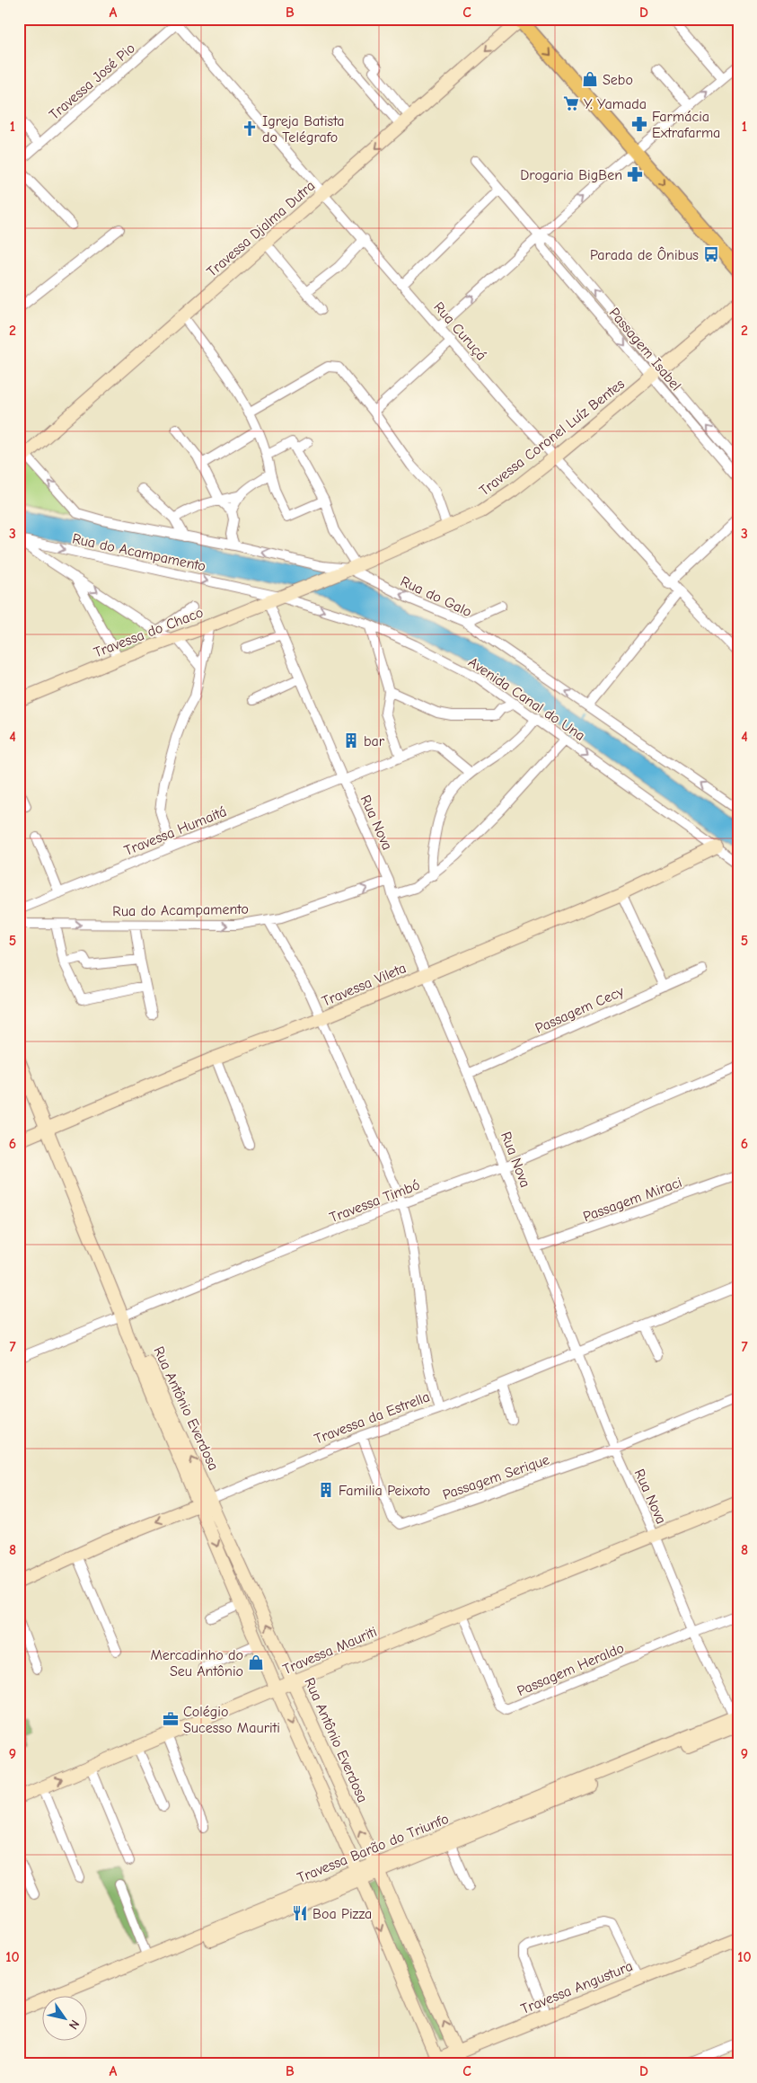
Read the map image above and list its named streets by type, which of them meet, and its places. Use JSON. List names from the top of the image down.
{
  "streets": {
    "street": [
      "Travessa José Pio",
      "Travessa Djalma Dutra",
      "Rua Curuçá",
      "Passagem Isabel",
      "Travessa Coronel Luíz Bentes",
      "Rua do Acampamento",
      "Rua do Galo",
      "Travessa do Chaco",
      "Avenida Canal do Una",
      "Rua Nova",
      "Travessa Humaitá",
      "Travessa Vileta",
      "Passagem Cecy",
      "Passagem Miraci",
      "Travessa Timbó",
      "Rua Antônio Everdosa",
      "Travessa da Estrella",
      "Passagem Serique",
      "Travessa Mauriti",
      "Passagem Heraldo",
      "Travessa Barão do Triunfo",
      "Travessa Angustura"
    ]
  },
  "crossings": [
    ["Travessa José Pio", "Rua Curuçá"],
    ["Travessa Djalma Dutra", "Rua Curuçá"],
    ["Travessa Djalma Dutra", "Rua do Galo"],
    ["Rua Curuçá", "Travessa Coronel Luíz Bentes"],
    ["Passagem Isabel", "Travessa Coronel Luíz Bentes"],
    ["Travessa Coronel Luíz Bentes", "Rua do Acampamento"],
    ["Travessa Coronel Luíz Bentes", "Rua do Galo"],
    ["Travessa Coronel Luíz Bentes", "Travessa do Chaco"],
    ["Travessa Coronel Luíz Bentes", "Avenida Canal do Una"],
    ["Rua do Acampamento", "Travessa do Chaco"],
    ["Rua do Acampamento", "Avenida Canal do Una"],
    ["Rua do Acampamento", "Rua Nova"],
    ["Travessa do Chaco", "Avenida Canal do Una"],
    ["Travessa do Chaco", "Rua Nova"],
    ["Avenida Canal do Una", "Travessa Vileta"],
    ["Rua Nova", "Travessa Humaitá"],
    ["Rua Nova", "Travessa Vileta"],
    ["Rua Nova", "Passagem Cecy"],
    ["Rua Nova", "Passagem Miraci"],
    ["Rua Nova", "Travessa Timbó"],
    ["Rua Nova", "Travessa da Estrella"],
    ["Rua Nova", "Passagem Serique"],
    ["Rua Nova", "Travessa Mauriti"],
    ["Rua Nova", "Passagem Heraldo"],
    ["Rua Nova", "Travessa Barão do Triunfo"],
    ["Travessa Vileta", "Rua Antônio Everdosa"],
    ["Travessa Timbó", "Rua Antônio Everdosa"],
    ["Rua Antônio Everdosa", "Travessa da Estrella"],
    ["Rua Antônio Everdosa", "Travessa Mauriti"],
    ["Rua Antônio Everdosa", "Travessa Barão do Triunfo"],
    ["Rua Antônio Everdosa", "Travessa Angustura"],
    ["Travessa da Estrella", "Passagem Serique"],
    ["Travessa Mauriti", "Passagem Heraldo"]
  ],
  "one_way": [
    "Travessa Djalma Dutra",
    "Rua do Acampamento",
    "Rua do Galo",
    "Avenida Canal do Una"
  ],
  "places": {
    "shop": ["Sebo", "Mercadinho do Seu Antônio"],
    "supermarket": ["Y. Yamada"],
    "pharmacy": ["Farmácia Extrafarma", "Drogaria BigBen"],
    "church": ["Igreja Batista do Telégrafo"],
    "bus stop": ["Parada de Ônibus"],
    "building": ["bar", "Familia Peixoto"],
    "office": ["Colégio Sucesso Mauriti"],
    "restaurant": ["Boa Pizza"]
  },
  "north": "bottom right",
  "grid": {
    "columns": [
      "A",
      "B",
      "C",
      "D"
    ],
    "rows": [
      "1",
      "2",
      "3",
      "4",
      "5",
      "6",
      "7",
      "8",
      "9",
      "10"
    ]
  }
}
